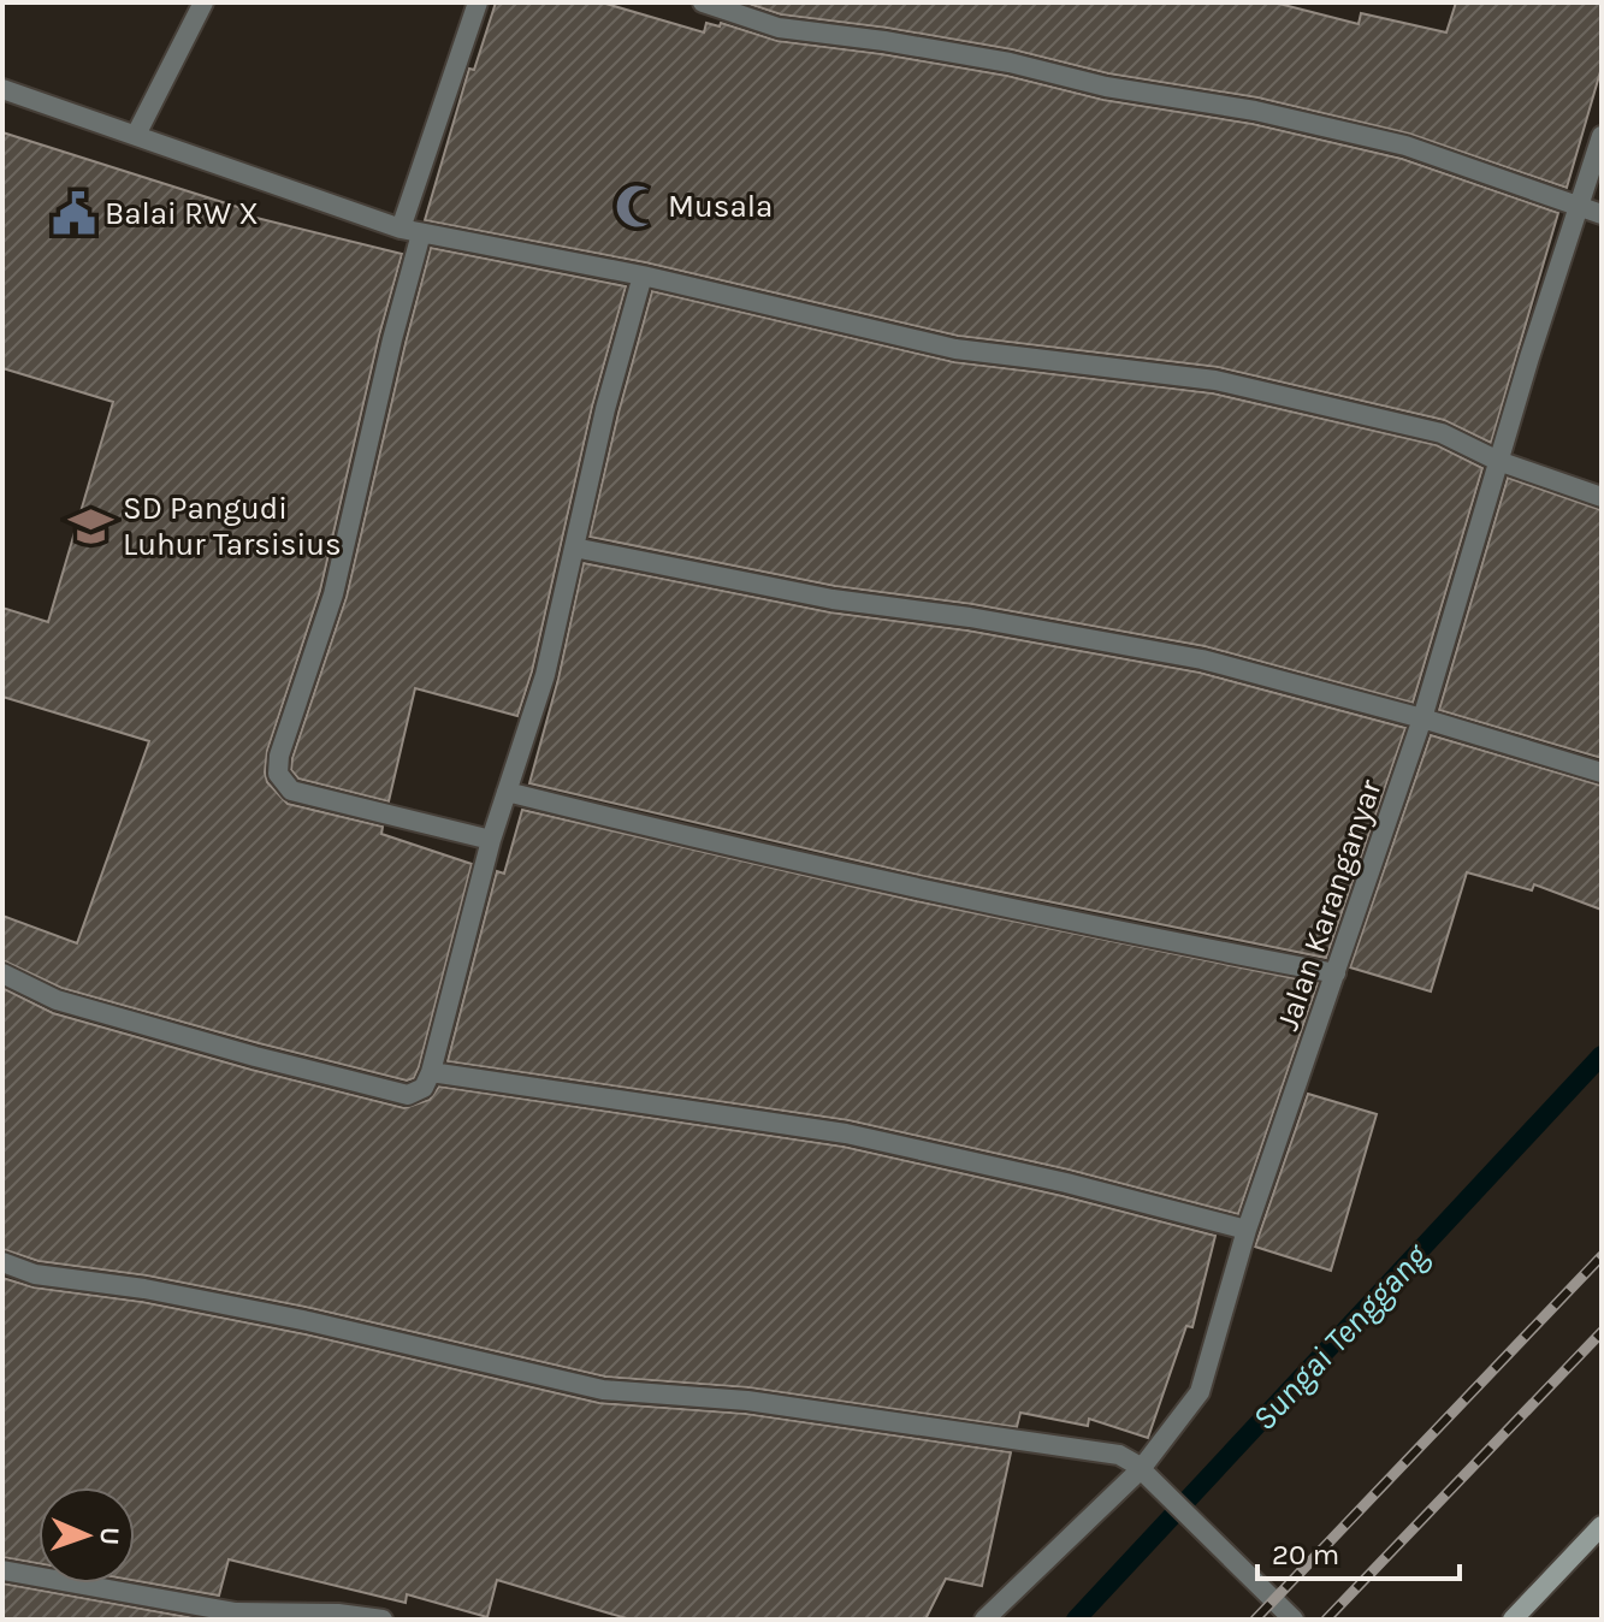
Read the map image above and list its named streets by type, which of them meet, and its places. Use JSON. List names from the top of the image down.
{
  "streets": {
    "street": ["Jalan Karanganyar"]
  },
  "water": ["Sungai Tenggang"],
  "places": {
    "mosque": ["Musala"],
    "public building": ["Balai RW X"],
    "school or university": ["SD Pangudi Luhur Tarsisius"]
  },
  "scale_bar": "20 m",
  "north": "right"
}
